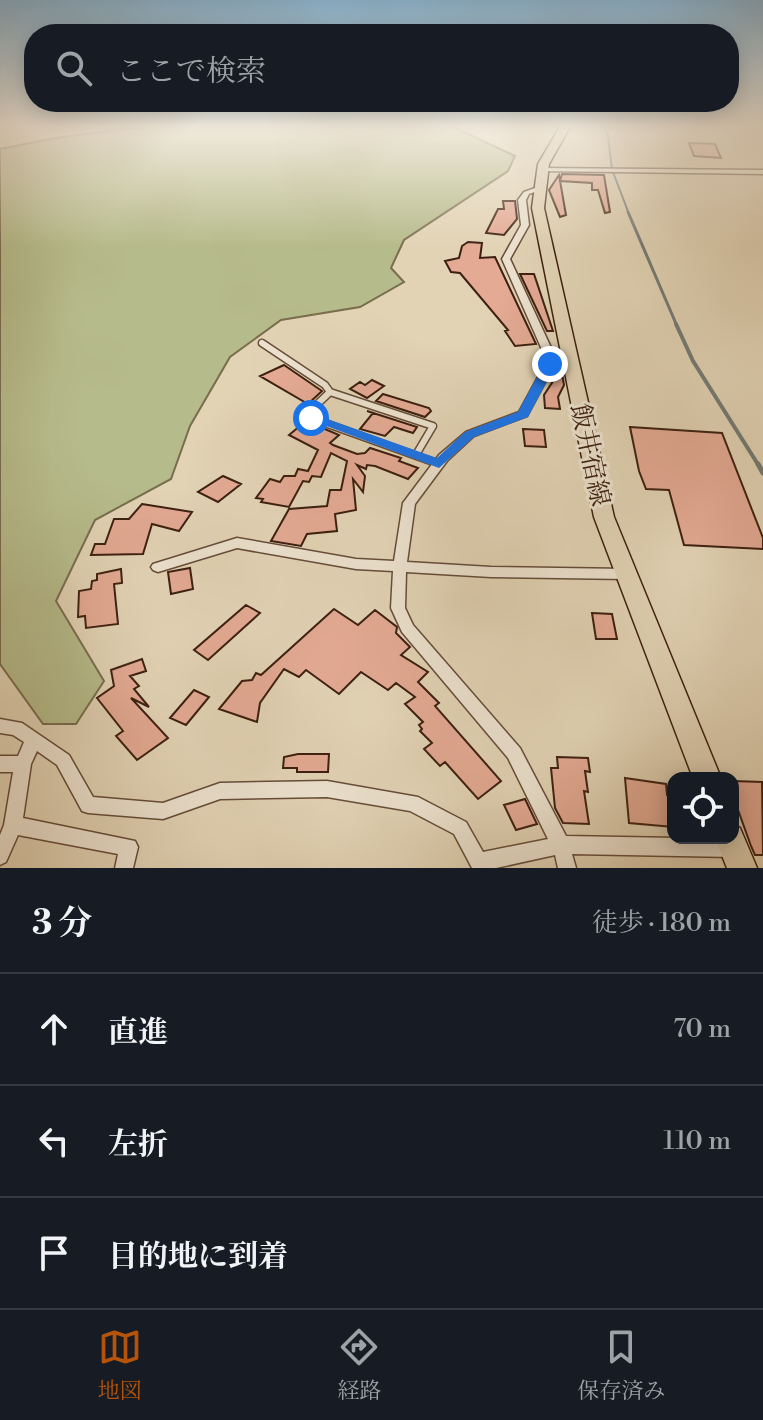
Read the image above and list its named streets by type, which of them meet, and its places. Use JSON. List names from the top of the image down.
{
  "streets": {
    "main road": ["飯井宿線"]
  },
  "page": {
    "search": "ここで検索",
    "heading": ["3 分", "徒歩 · 180 m"],
    "list": [
      ["直進", "70 m"],
      ["左折", "110 m"],
      "目的地に到着"
    ],
    "nav": ["地図", "経路", "保存済み"]
  }
}
